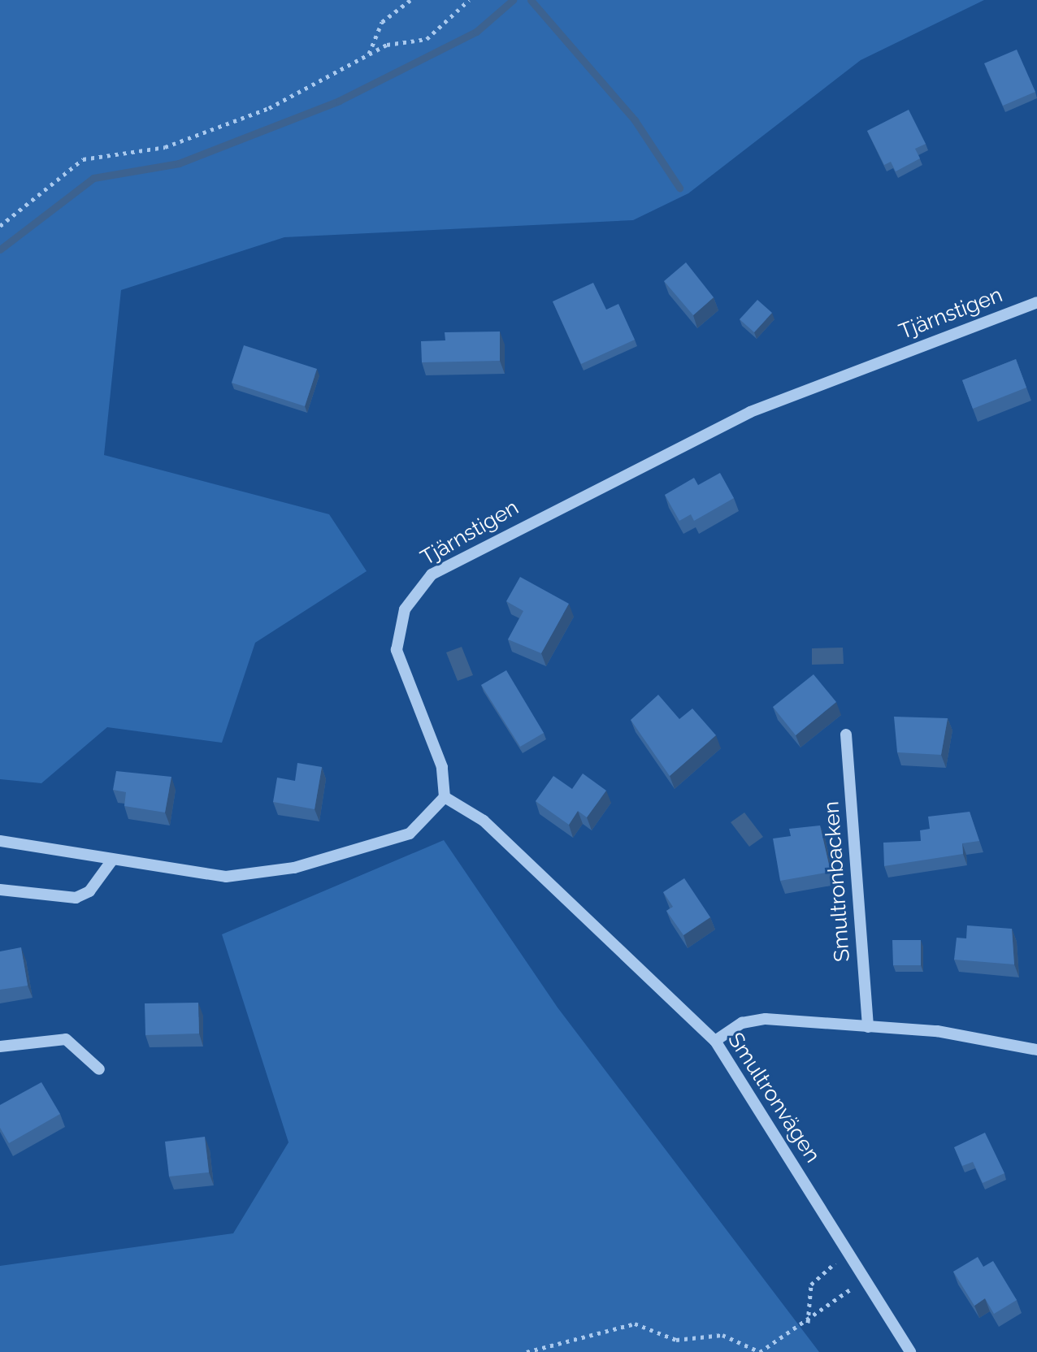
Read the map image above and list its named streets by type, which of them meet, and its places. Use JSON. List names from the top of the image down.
{
  "streets": {
    "street": ["Tjärnstigen", "Smultronbacken", "Smultronvägen"]
  },
  "crossings": [
    ["Tjärnstigen", "Smultronvägen"]
  ]
}
